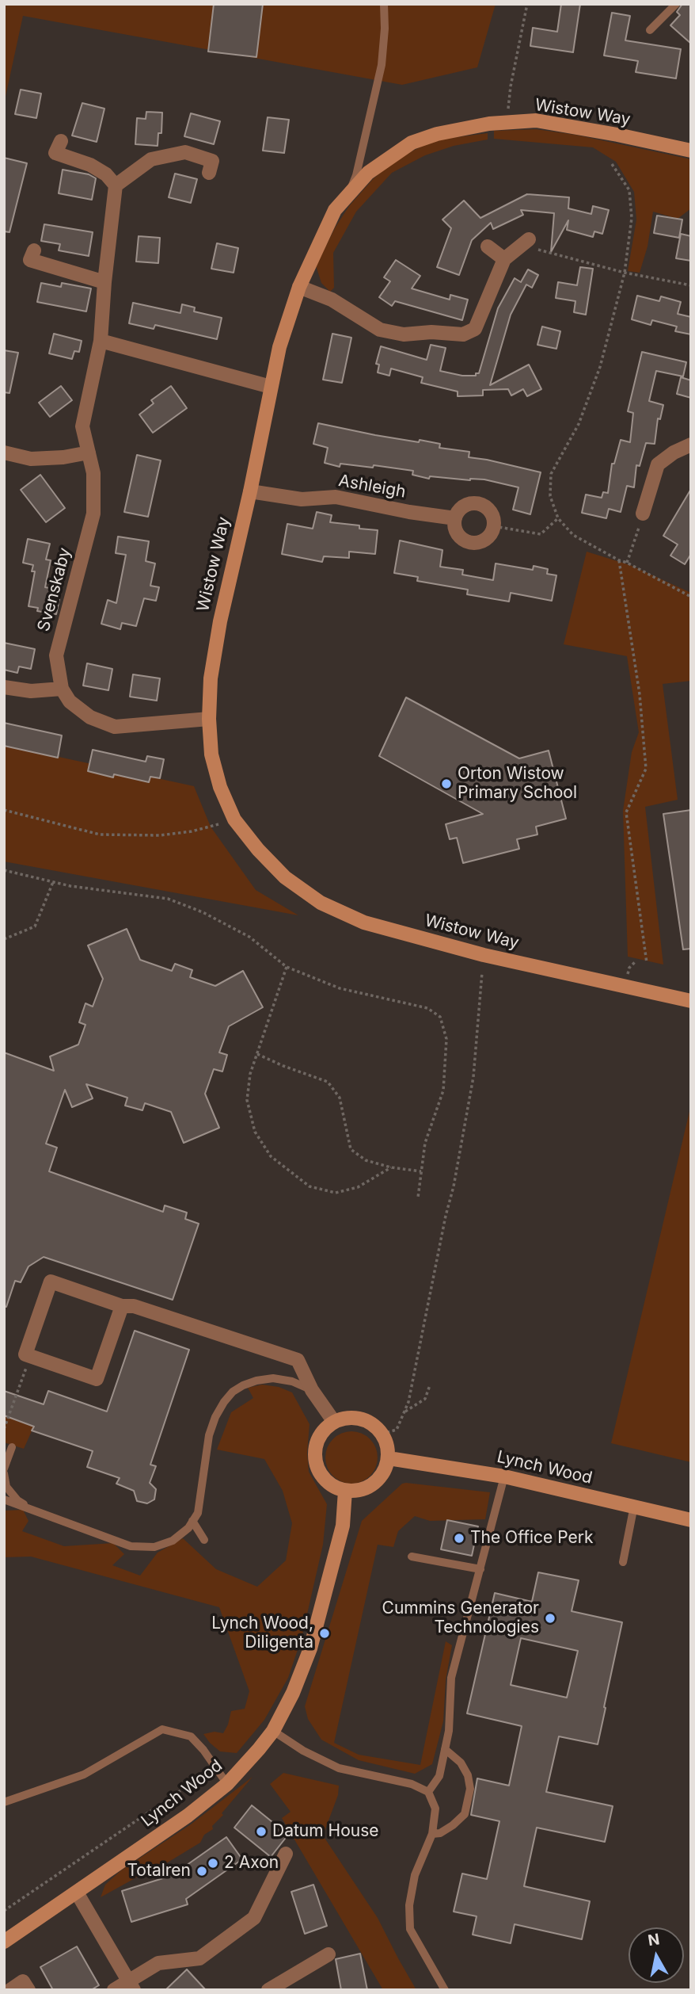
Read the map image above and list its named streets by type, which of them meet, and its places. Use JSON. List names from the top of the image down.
{
  "streets": {
    "street": [
      "Wistow Way",
      "Ashleigh",
      "Svenskaby",
      "Lynch Wood"
    ]
  },
  "crossings": [
    ["Wistow Way", "Ashleigh"]
  ],
  "places": [
    "Orton Wistow Primary School",
    "The Office Perk",
    "Cummins Generator Technologies",
    "Lynch Wood, Diligenta",
    "Datum House",
    "2 Axon",
    "Totalren"
  ],
  "north": "top"
}
